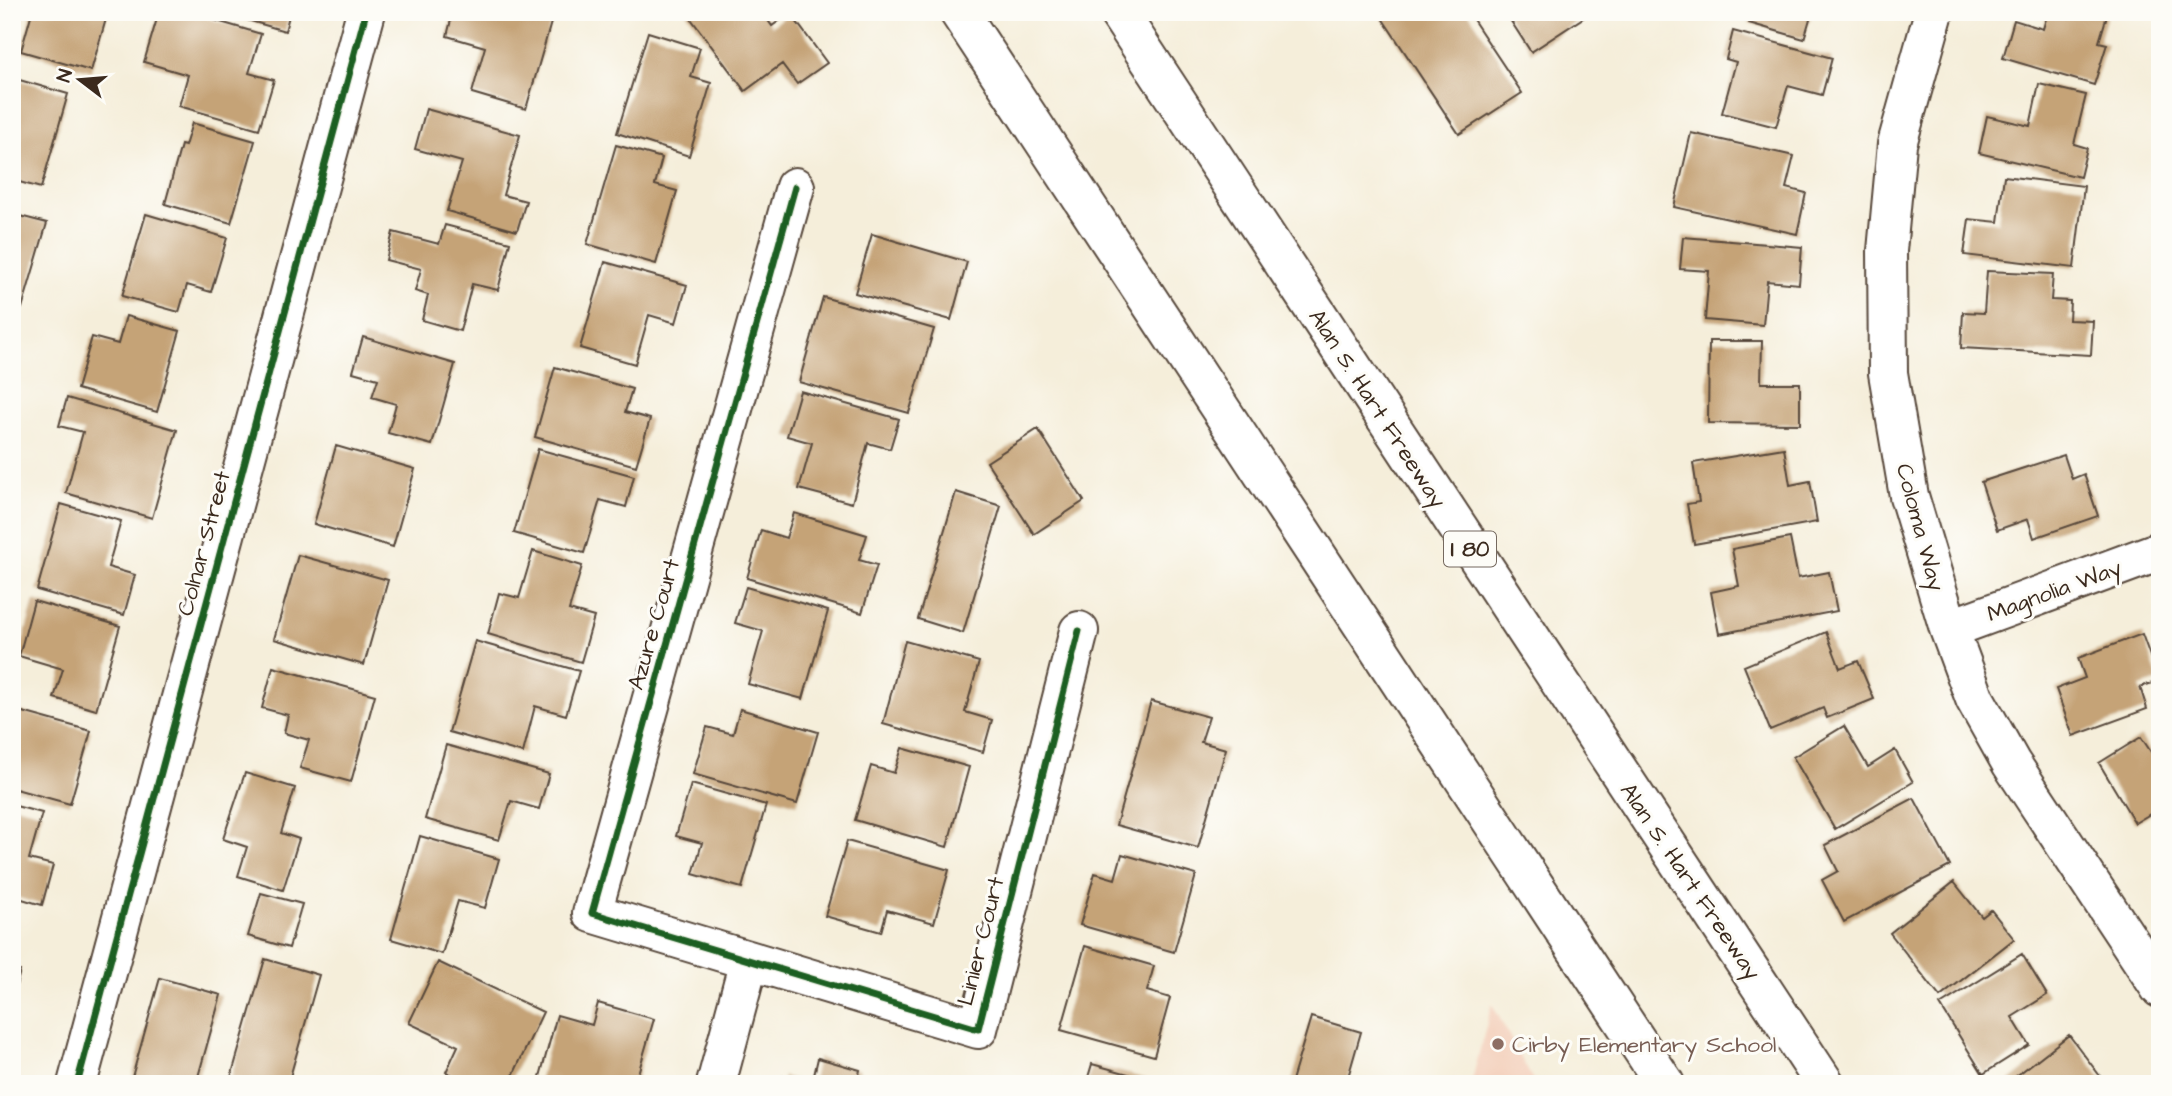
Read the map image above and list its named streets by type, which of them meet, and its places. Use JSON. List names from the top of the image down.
{
  "streets": {
    "main road": [
      "Alan S. Hart Freeway",
      "Coloma Way",
      "Colnar Street",
      "I 80",
      "Magnolia Way",
      "Azure Court",
      "Linier Court"
    ]
  },
  "crossings": [
    ["Coloma Way", "Magnolia Way"],
    ["Azure Court", "Linier Court"]
  ],
  "places": ["Cirby Elementary School"],
  "north": "left"
}
